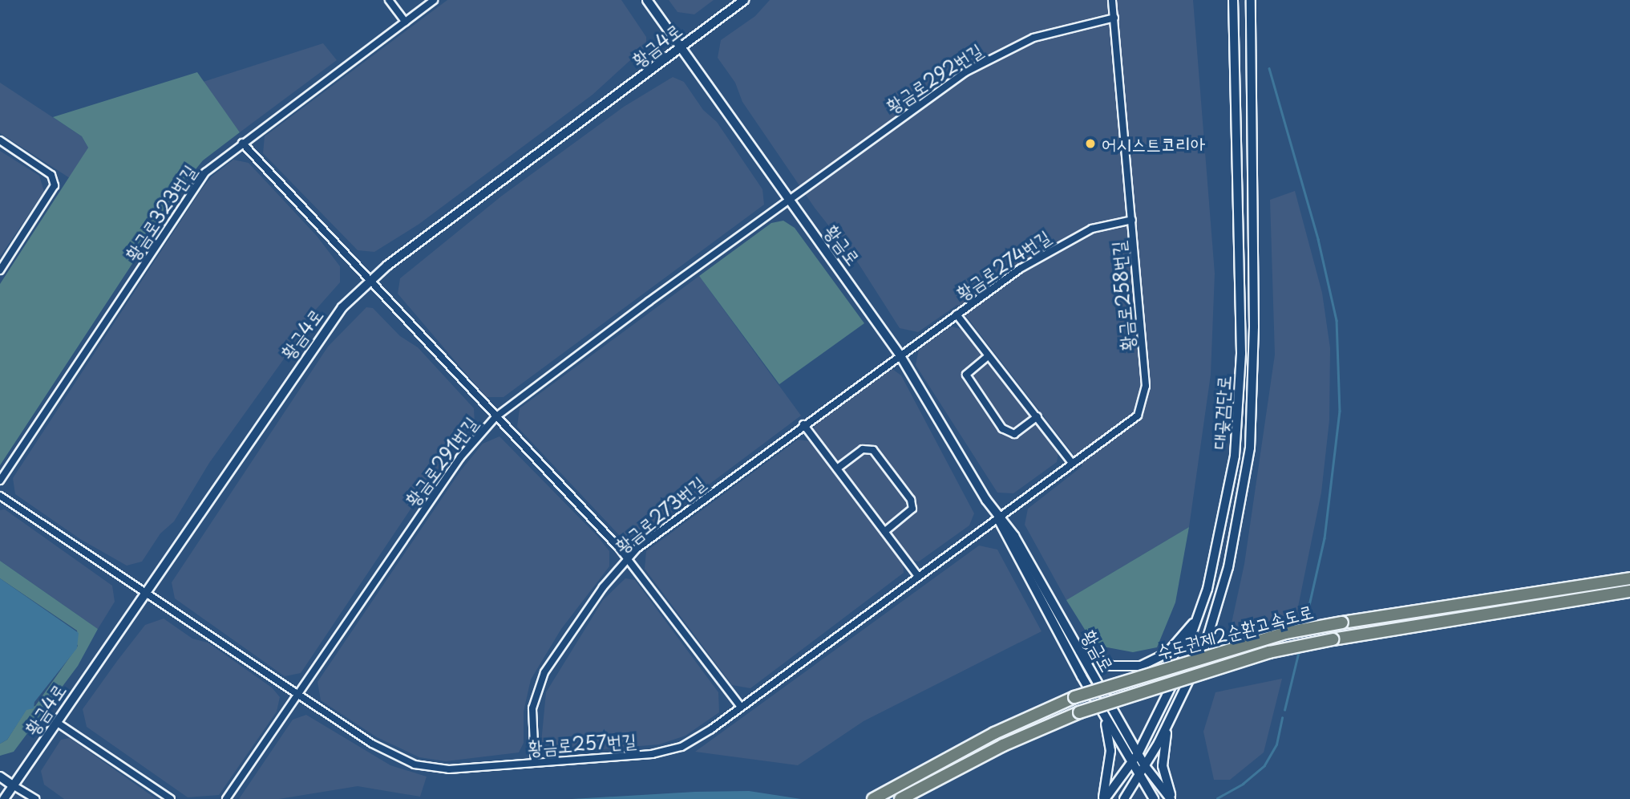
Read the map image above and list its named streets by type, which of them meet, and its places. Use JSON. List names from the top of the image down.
{
  "streets": {
    "highway": ["수도권제2순환고속도로"],
    "street": [
      "황금4로",
      "황금로292번길",
      "황금로323번길",
      "황금로",
      "황금로274번길",
      "황금로258번길",
      "대곶검단로",
      "황금로291번길",
      "황금로273번길",
      "황금로257번길"
    ]
  },
  "crossings": [
    ["황금4로", "황금로"],
    ["황금4로", "황금로257번길"],
    ["황금로292번길", "황금로"],
    ["황금로292번길", "황금로258번길"],
    ["황금로292번길", "황금로291번길"],
    ["황금로", "황금로274번길"],
    ["황금로", "황금로258번길"],
    ["황금로", "대곶검단로"],
    ["황금로", "황금로291번길"],
    ["황금로", "황금로273번길"],
    ["황금로", "황금로257번길"],
    ["황금로274번길", "황금로258번길"],
    ["황금로274번길", "황금로273번길"],
    ["황금로258번길", "황금로257번길"],
    ["황금로291번길", "황금로257번길"],
    ["황금로273번길", "황금로257번길"]
  ],
  "places": ["어시스트코리아"]
}
